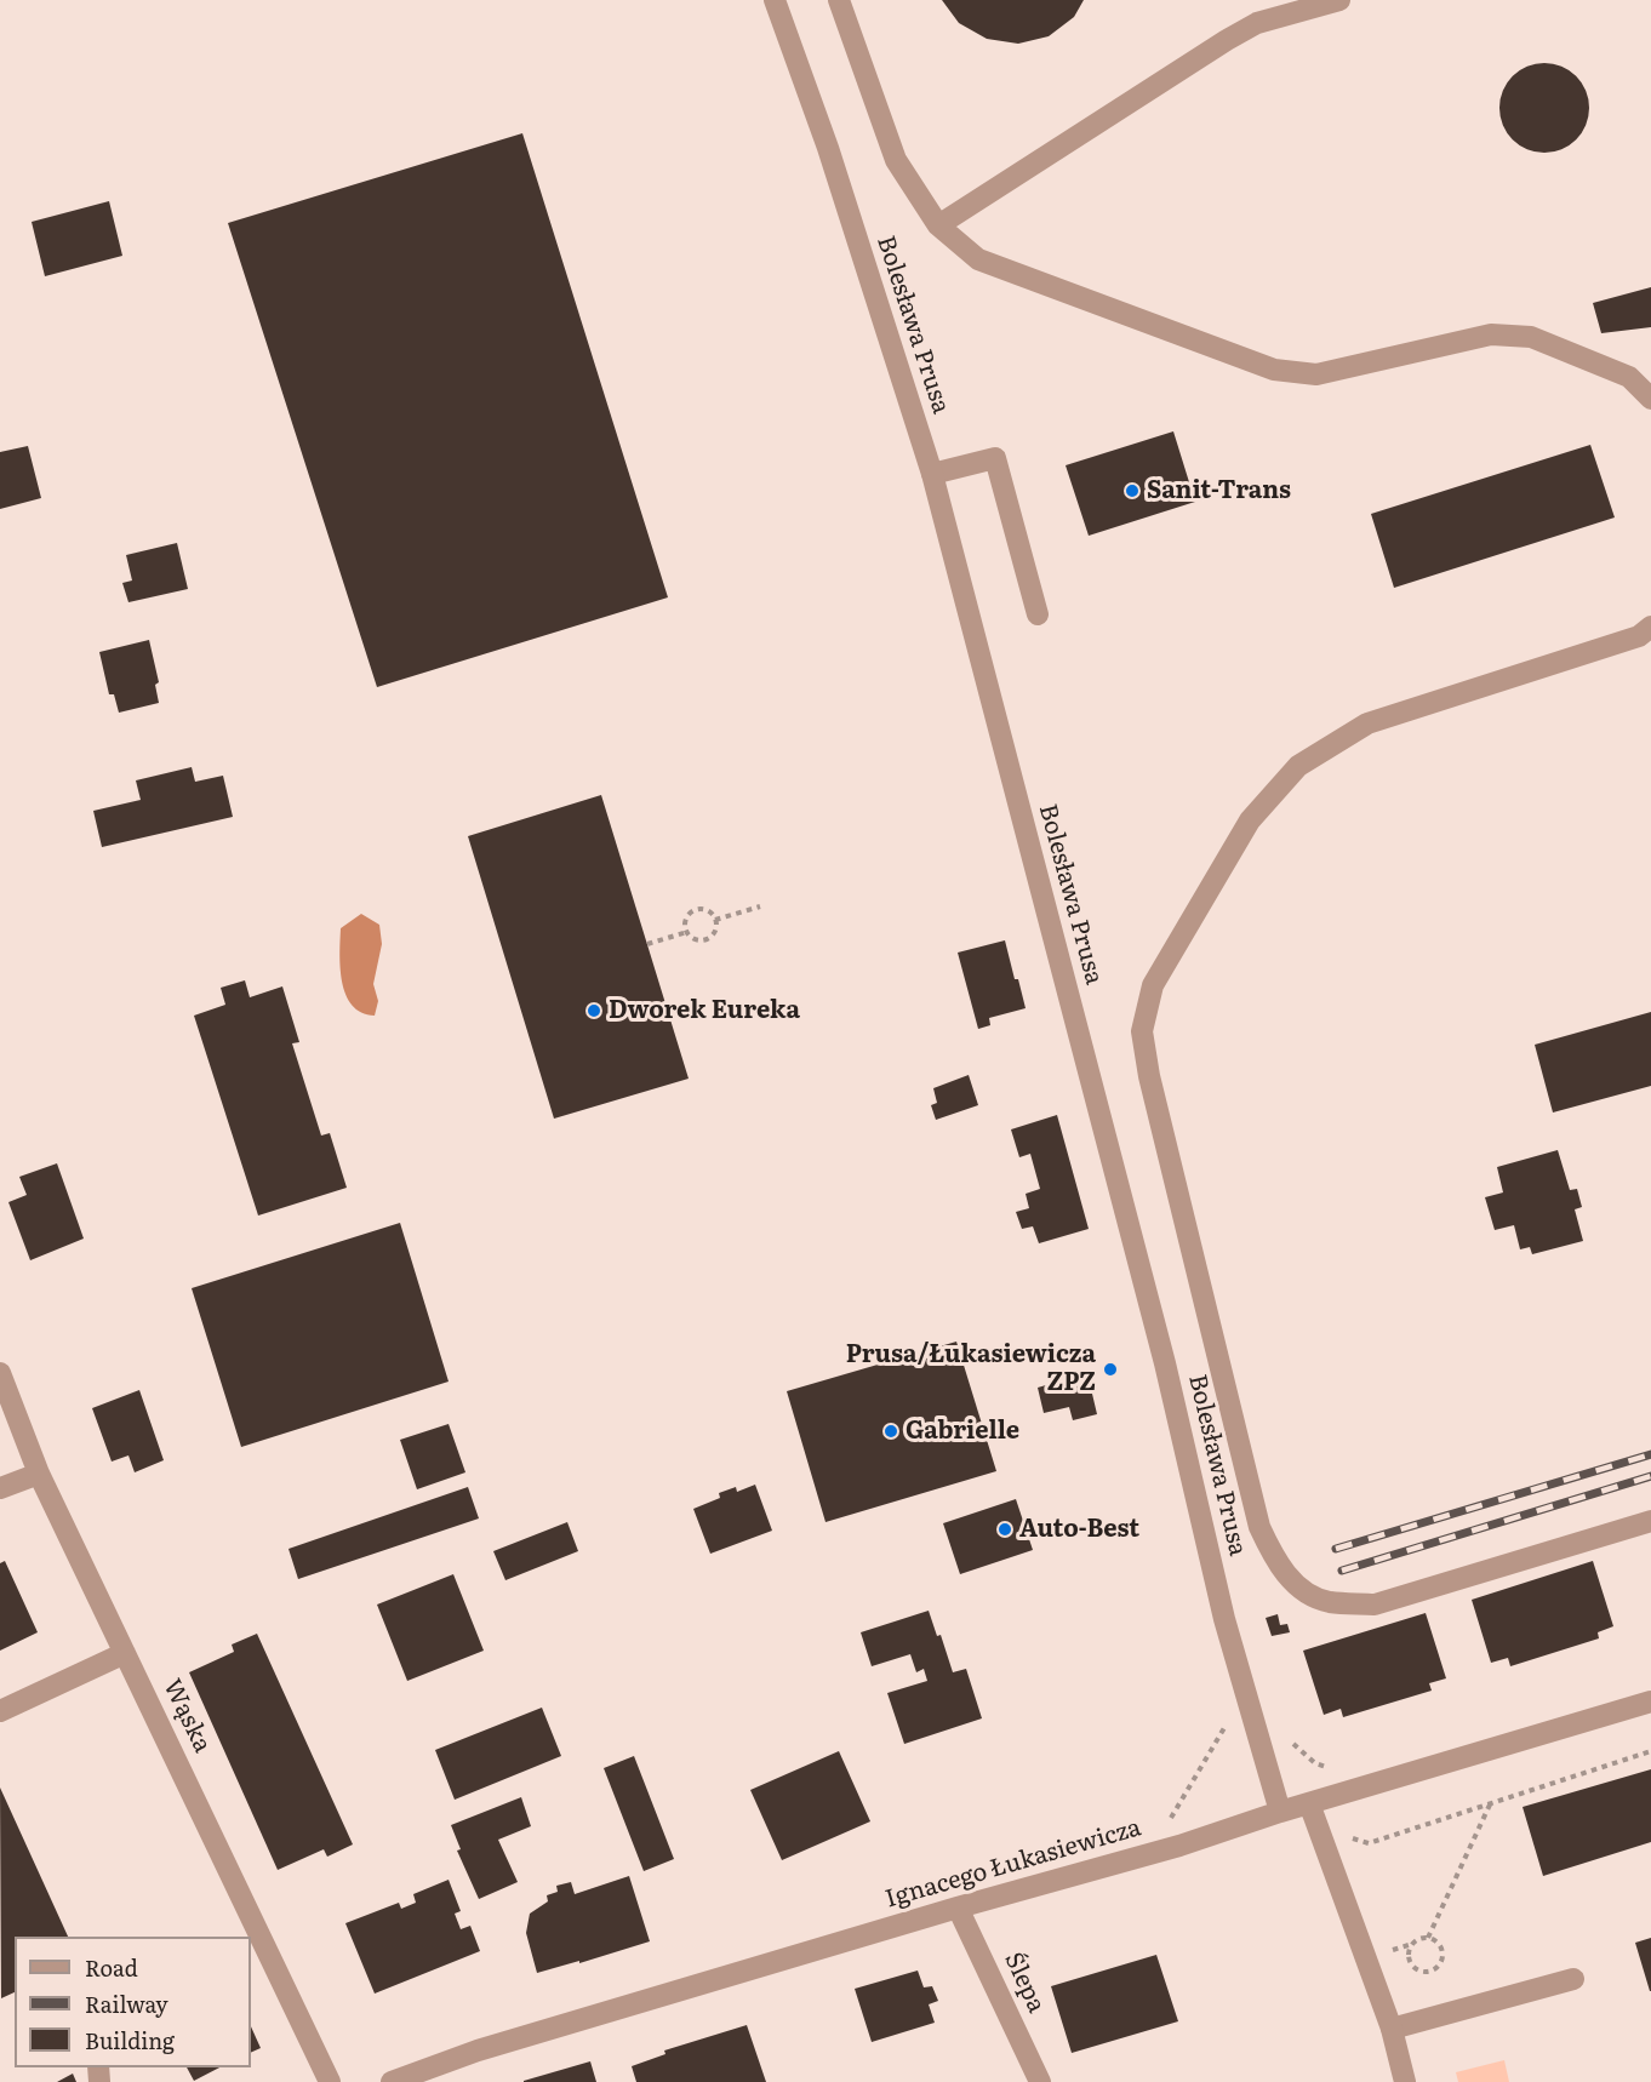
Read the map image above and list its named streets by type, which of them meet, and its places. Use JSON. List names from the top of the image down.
{
  "streets": {
    "street": [
      "Bolesława Prusa",
      "Wąska",
      "Ignacego Łukasiewicza",
      "Ślepa"
    ]
  },
  "crossings": [
    ["Bolesława Prusa", "Ignacego Łukasiewicza"],
    ["Ignacego Łukasiewicza", "Ślepa"]
  ],
  "places": [
    "Sanit-Trans",
    "Dworek Eureka",
    "Prusa/Łukasiewicza ZPZ",
    "Gabrielle",
    "Auto-Best"
  ],
  "legend": ["Road", "Railway", "Building"]
}
